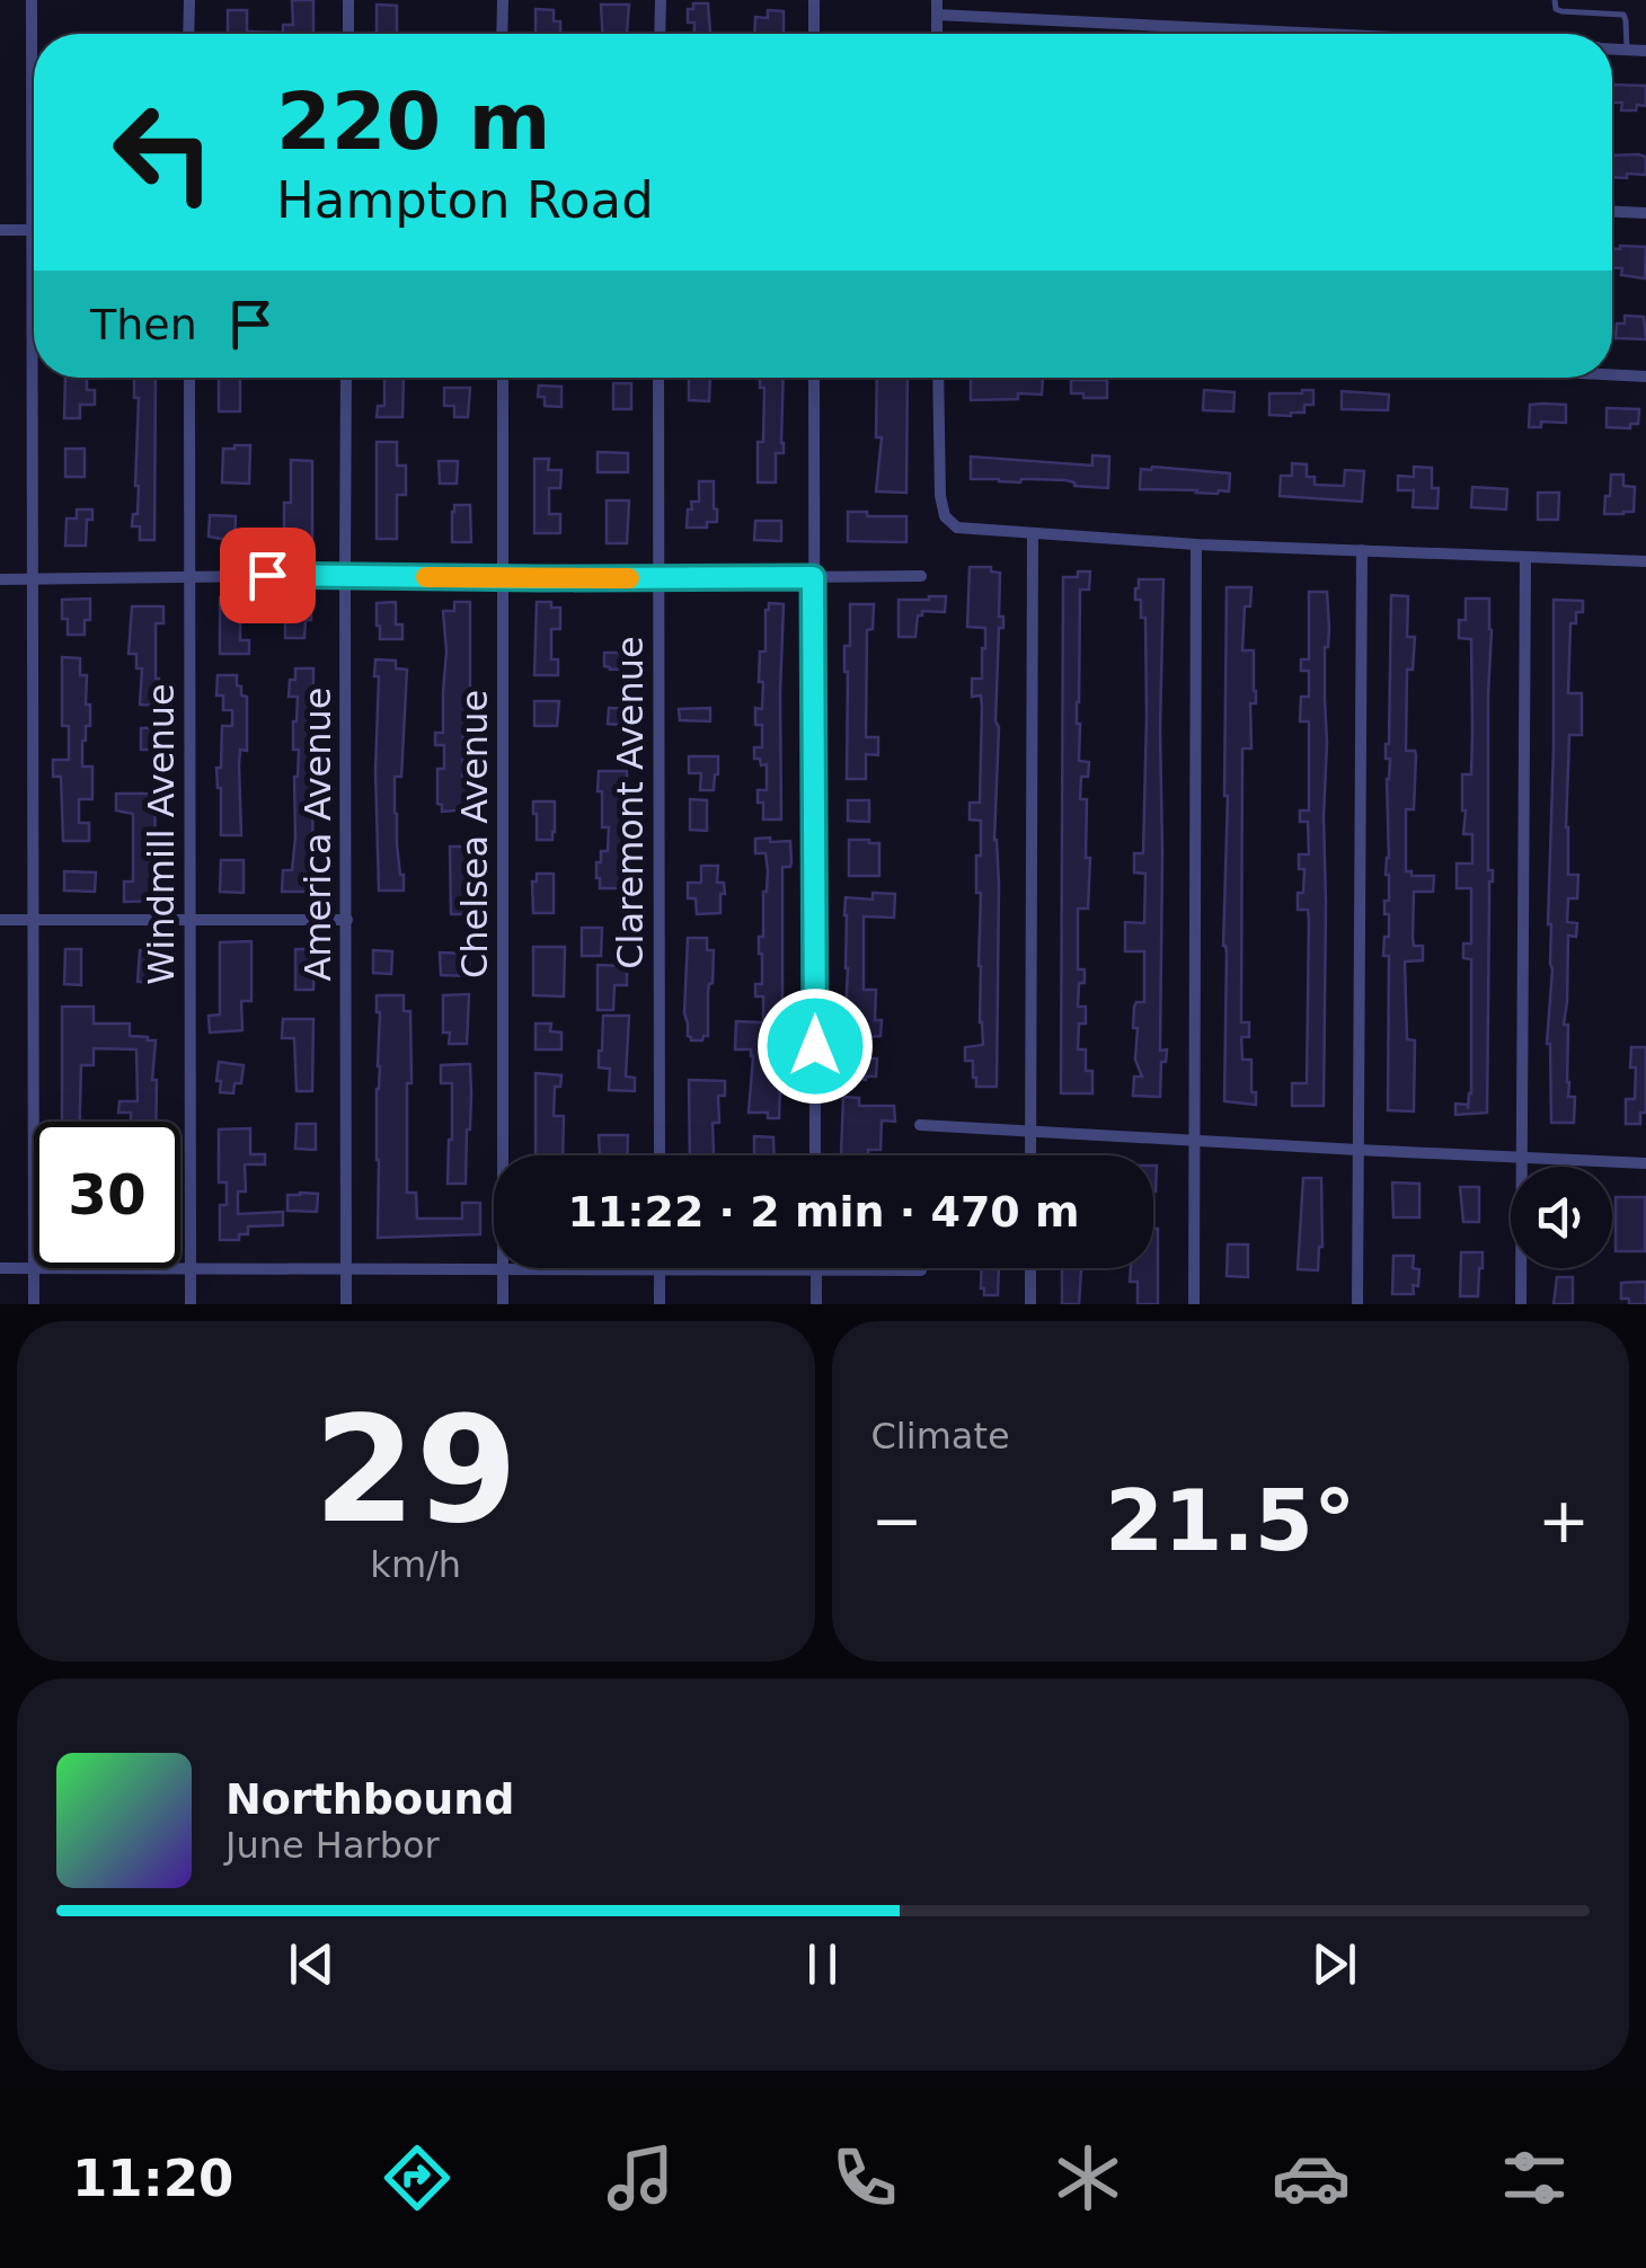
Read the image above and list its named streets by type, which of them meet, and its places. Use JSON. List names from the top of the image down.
{
  "streets": {
    "street": [
      "Claremont Avenue",
      "Windmill Avenue",
      "America Avenue",
      "Chelsea Avenue"
    ]
  },
  "page": {
    "turn": ["220 m", "Hampton Road"],
    "then": "Then",
    "limit": "30",
    "trip": "11:22 · 2 min · 470 m",
    "tile": [
      ["29", "km/h"],
      "Climate"
    ],
    "heat": ["−", "21.5°", "+"],
    "song": ["Northbound", "June Harbor"],
    "tabs": "11:20"
  }
}
